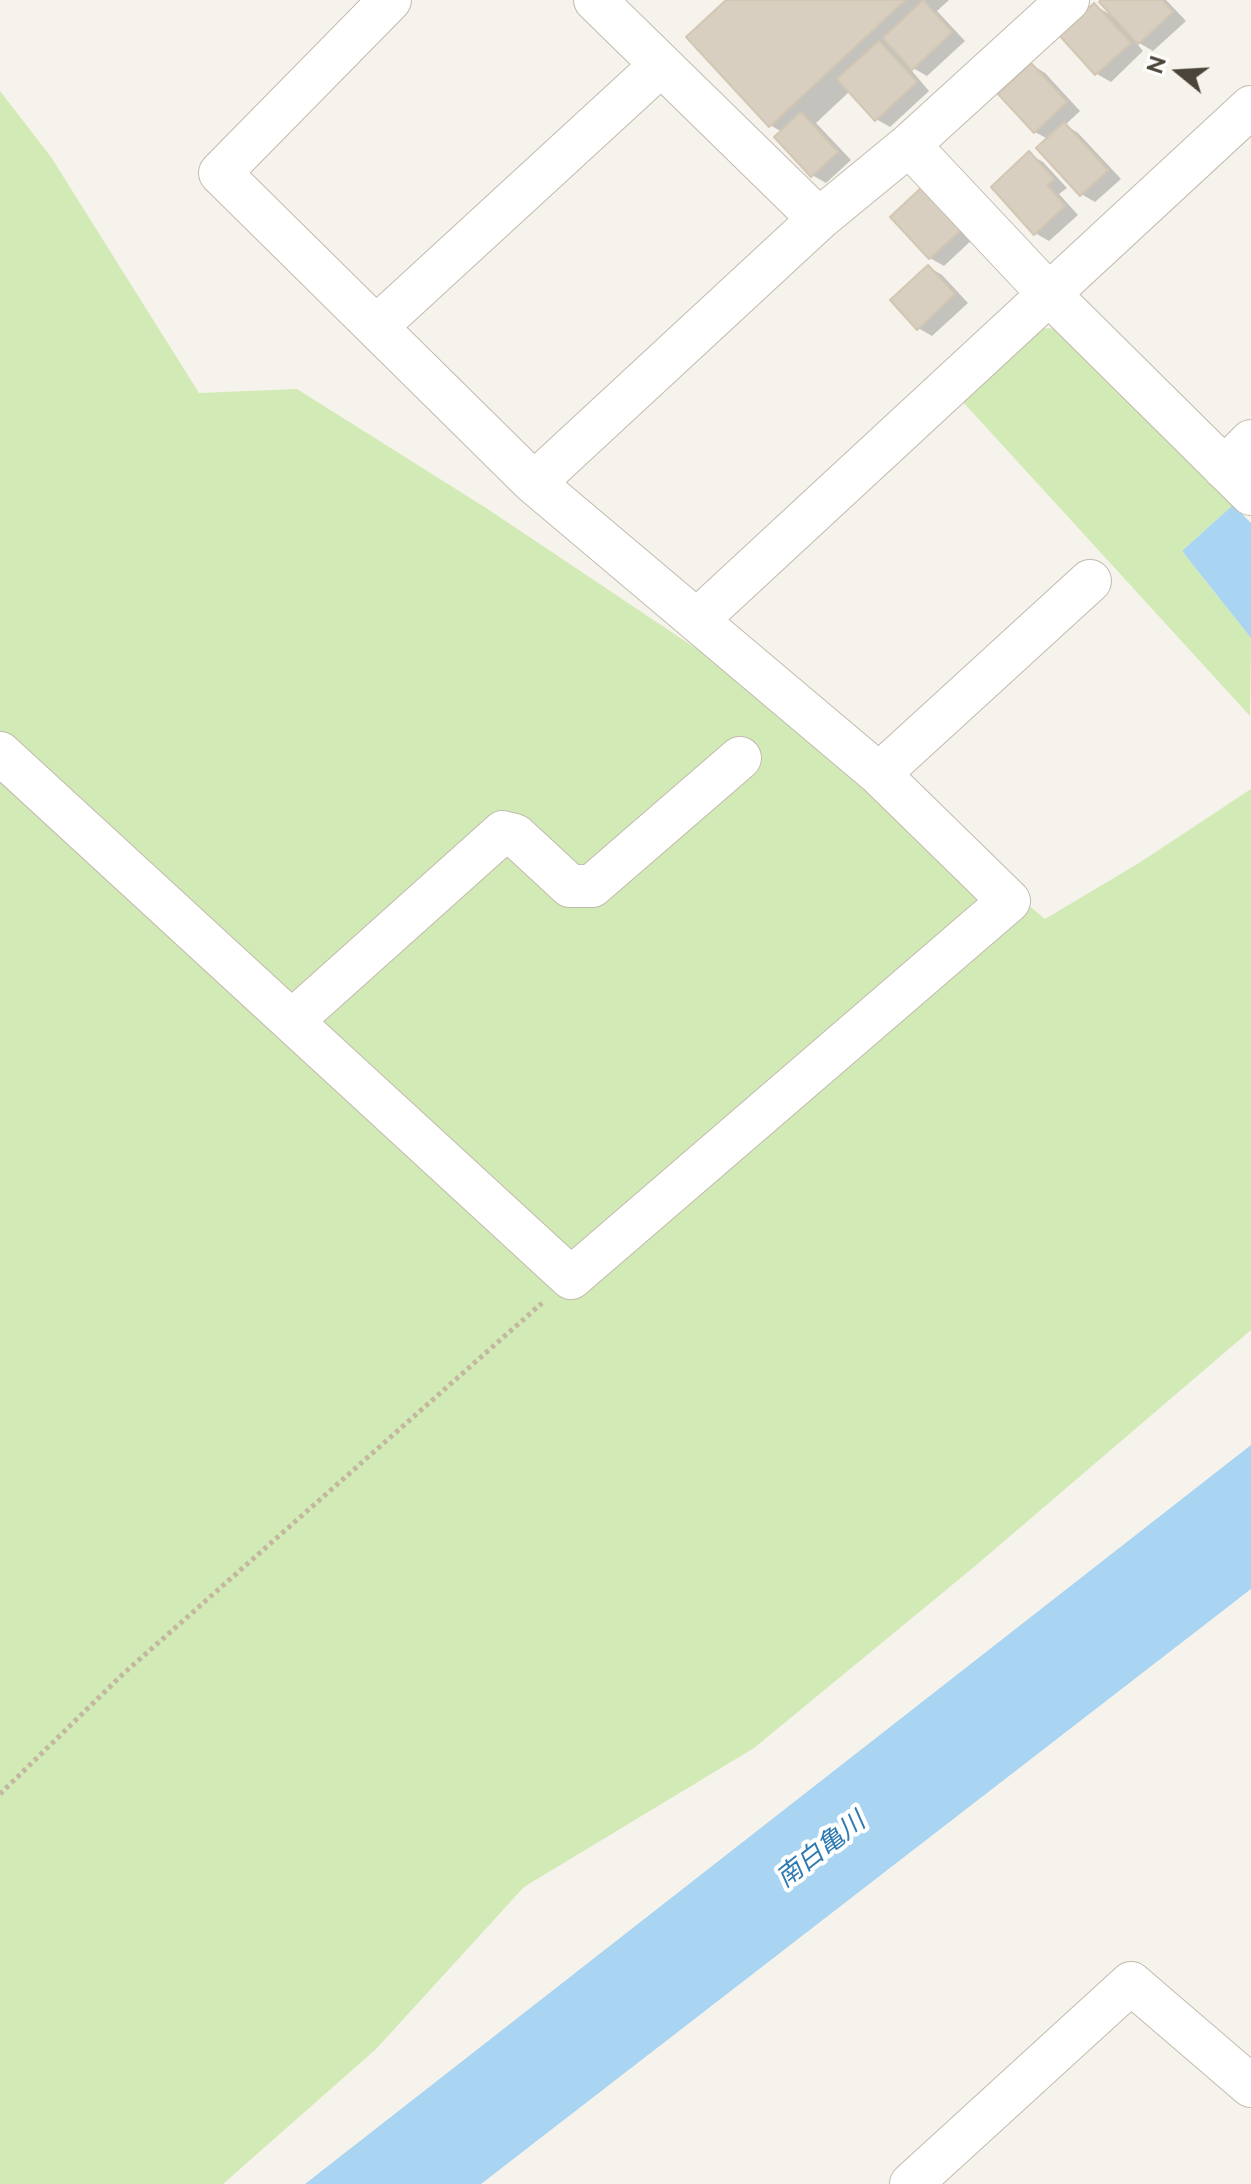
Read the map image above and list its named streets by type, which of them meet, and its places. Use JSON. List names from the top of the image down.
{
  "water": ["南白亀川"],
  "north": "left"
}
